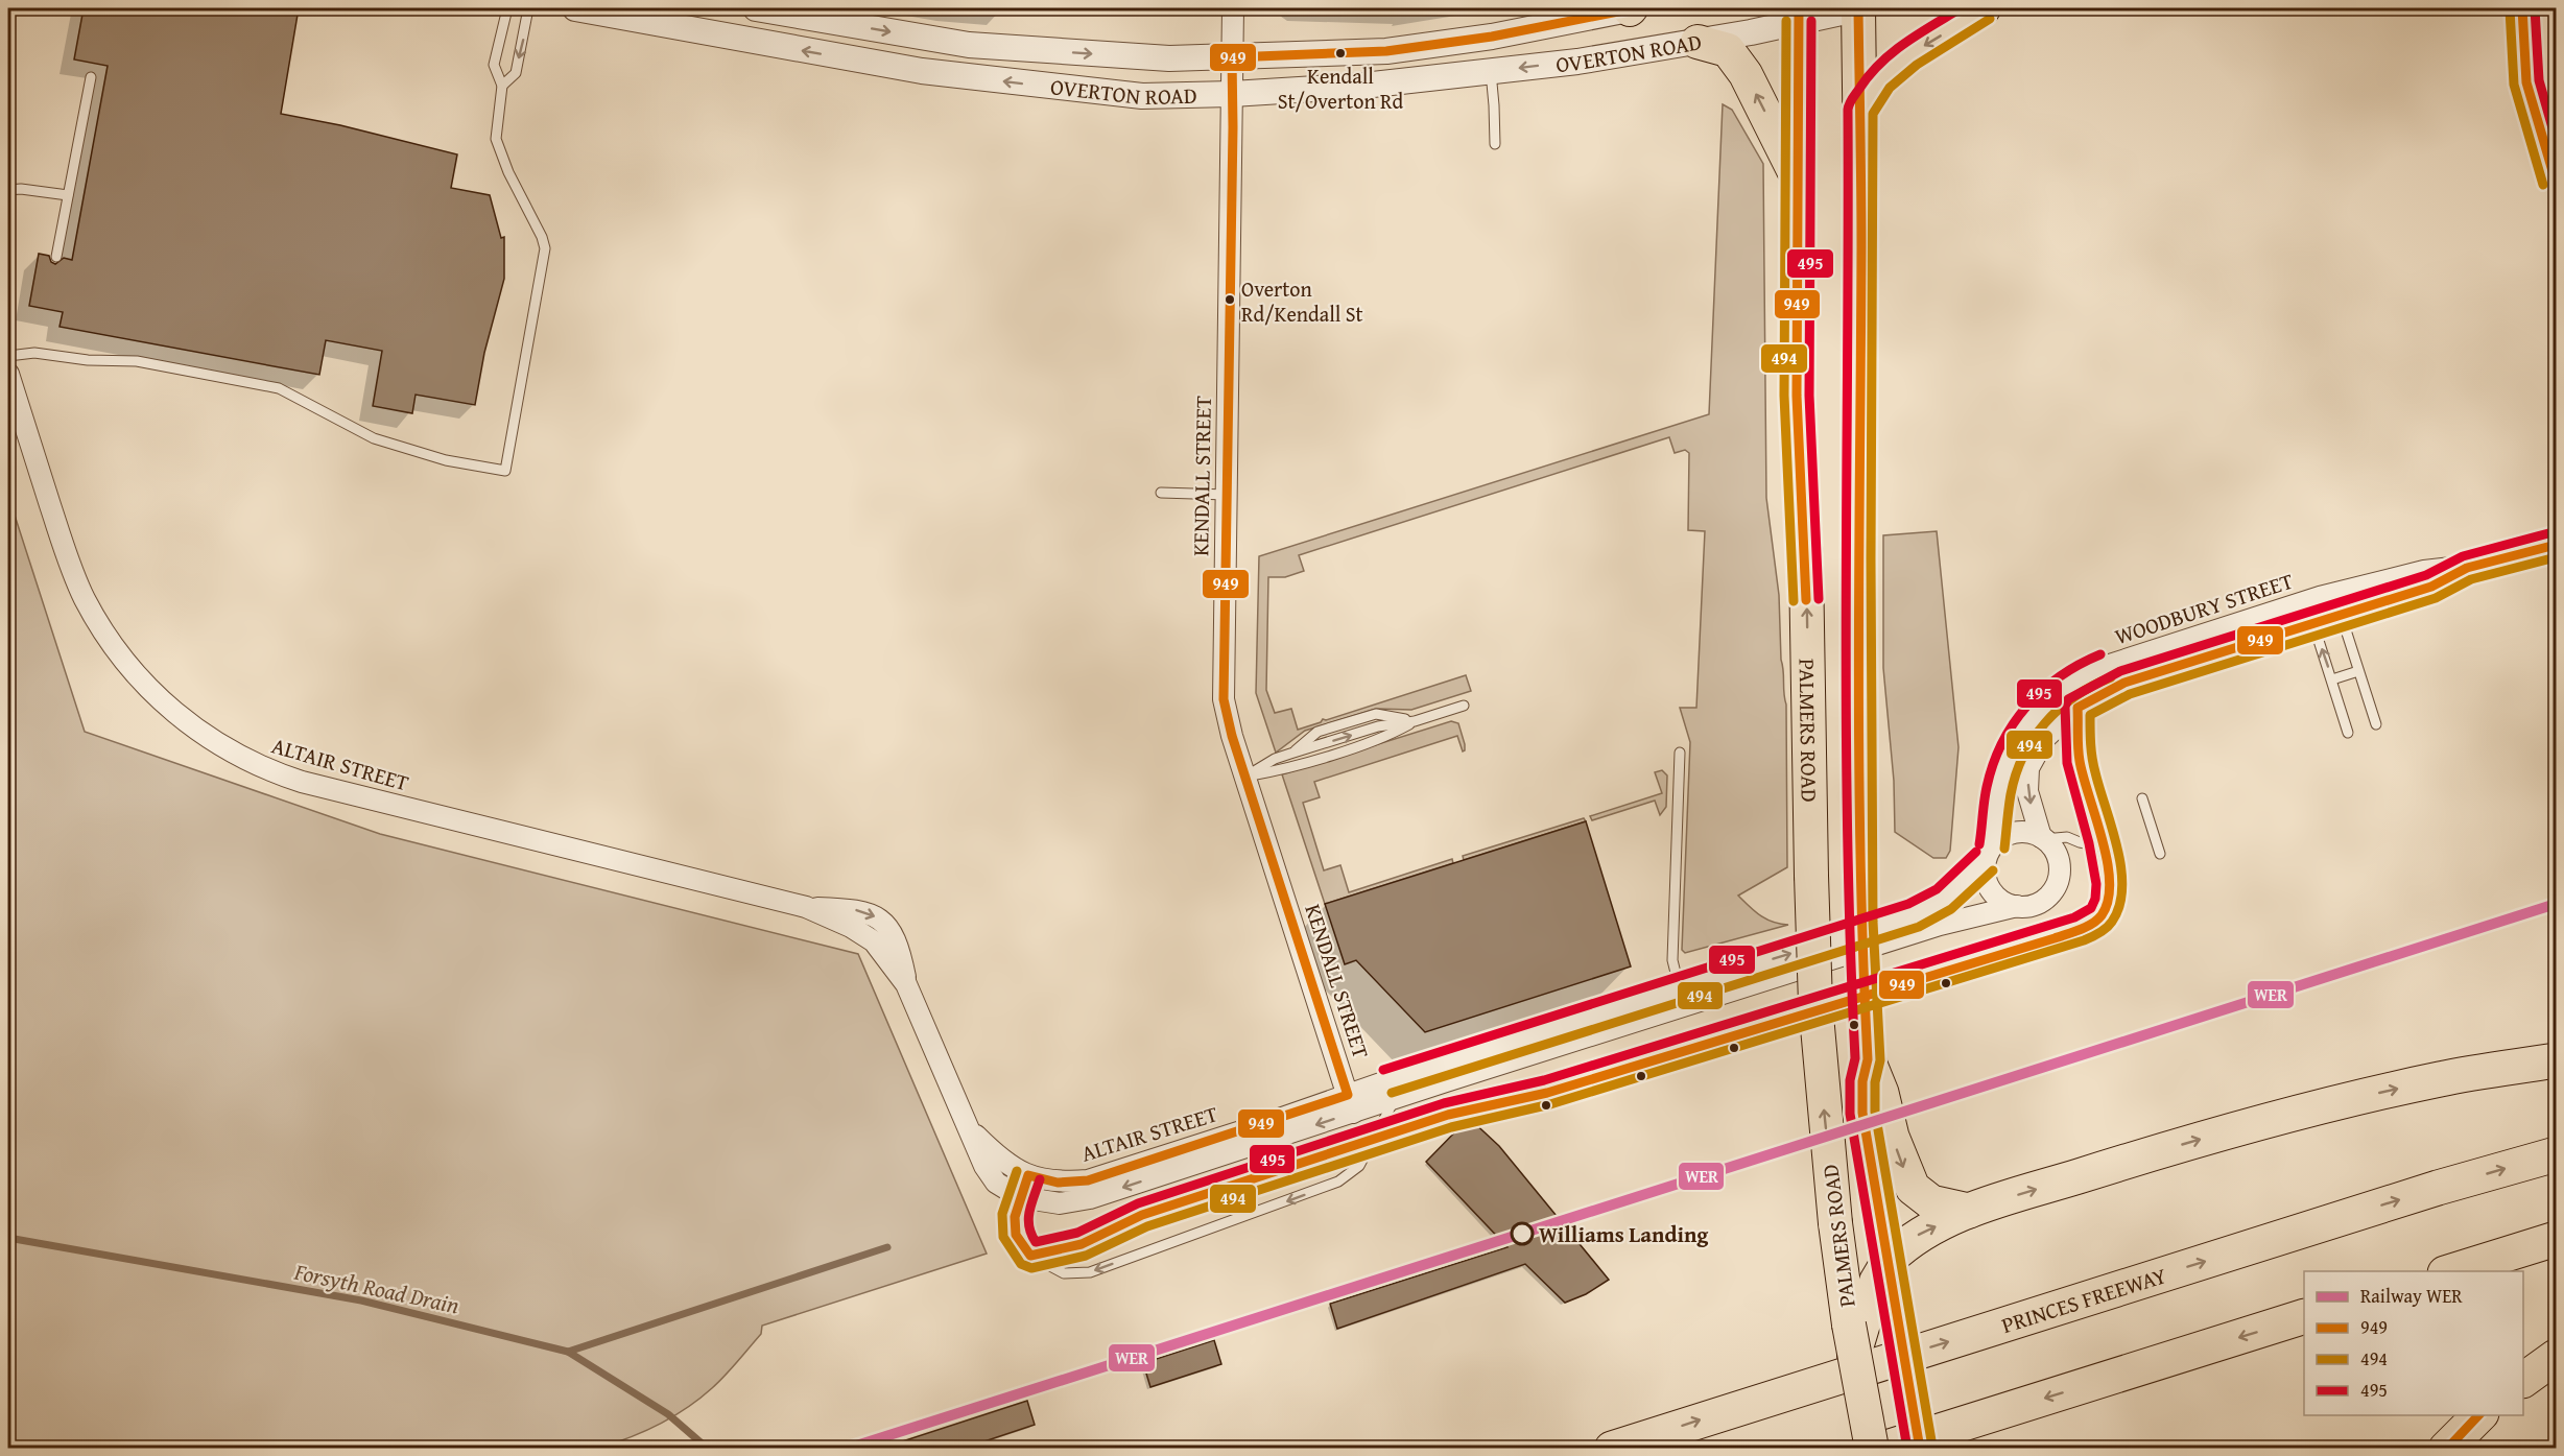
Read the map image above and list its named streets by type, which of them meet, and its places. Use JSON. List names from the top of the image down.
{
  "streets": {
    "highway": ["PALMERS ROAD", "PRINCES FREEWAY"],
    "street": [
      "OVERTON ROAD",
      "KENDALL STREET",
      "WOODBURY STREET",
      "ALTAIR STREET"
    ]
  },
  "crossings": [
    ["OVERTON ROAD", "KENDALL STREET"],
    ["OVERTON ROAD", "PALMERS ROAD"],
    ["KENDALL STREET", "ALTAIR STREET"],
    ["WOODBURY STREET", "ALTAIR STREET"]
  ],
  "water": ["Forsyth Road Drain"],
  "places": ["Kendall St/Overton Rd", "Overton Rd/Kendall St", "Williams Landing"],
  "lines": [
    "transit line 949",
    "transit line 495",
    "transit line 494",
    "rail line WER"
  ],
  "legend": [
    "Railway WER",
    "949",
    "494",
    "495"
  ]
}
